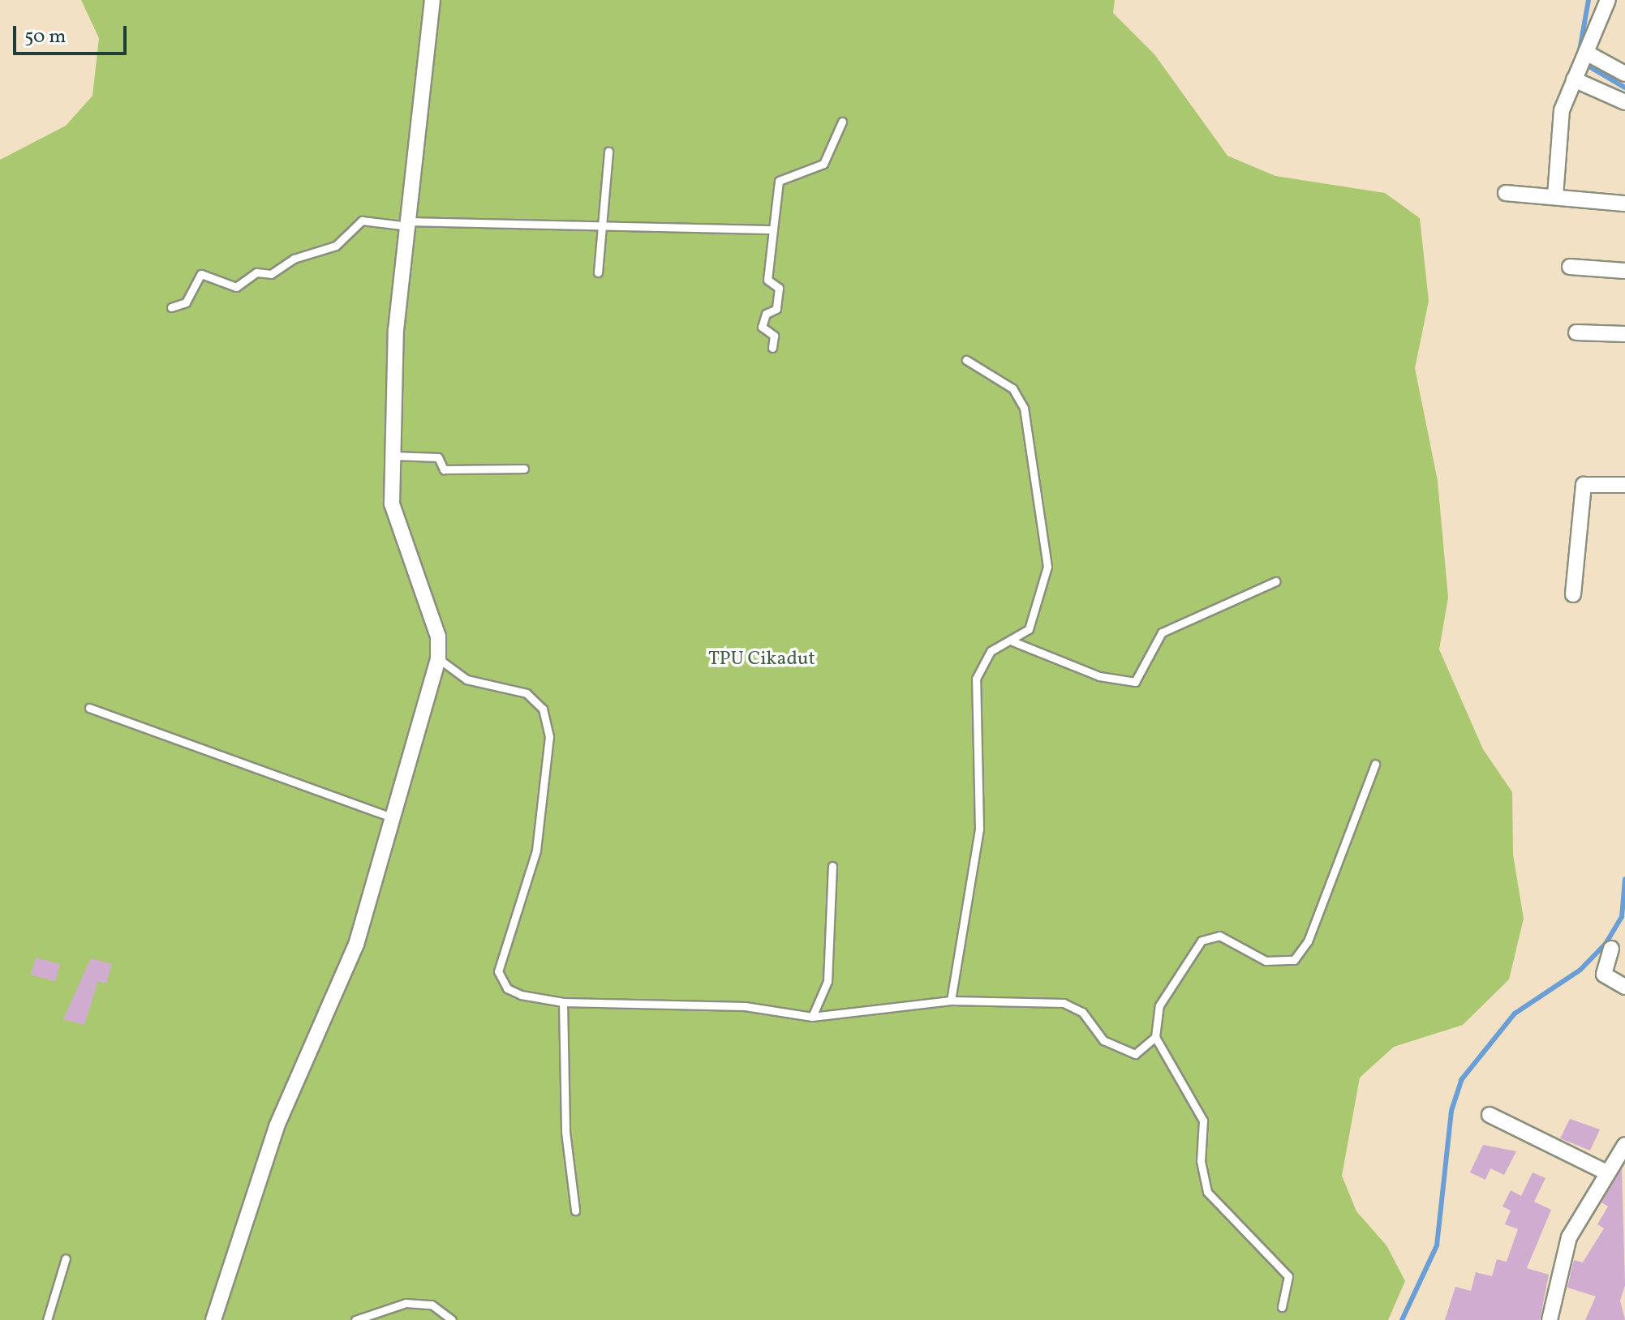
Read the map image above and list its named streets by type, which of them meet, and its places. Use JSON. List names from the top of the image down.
{
  "parks": ["TPU Cikadut"],
  "scale_bar": "50 m"
}
